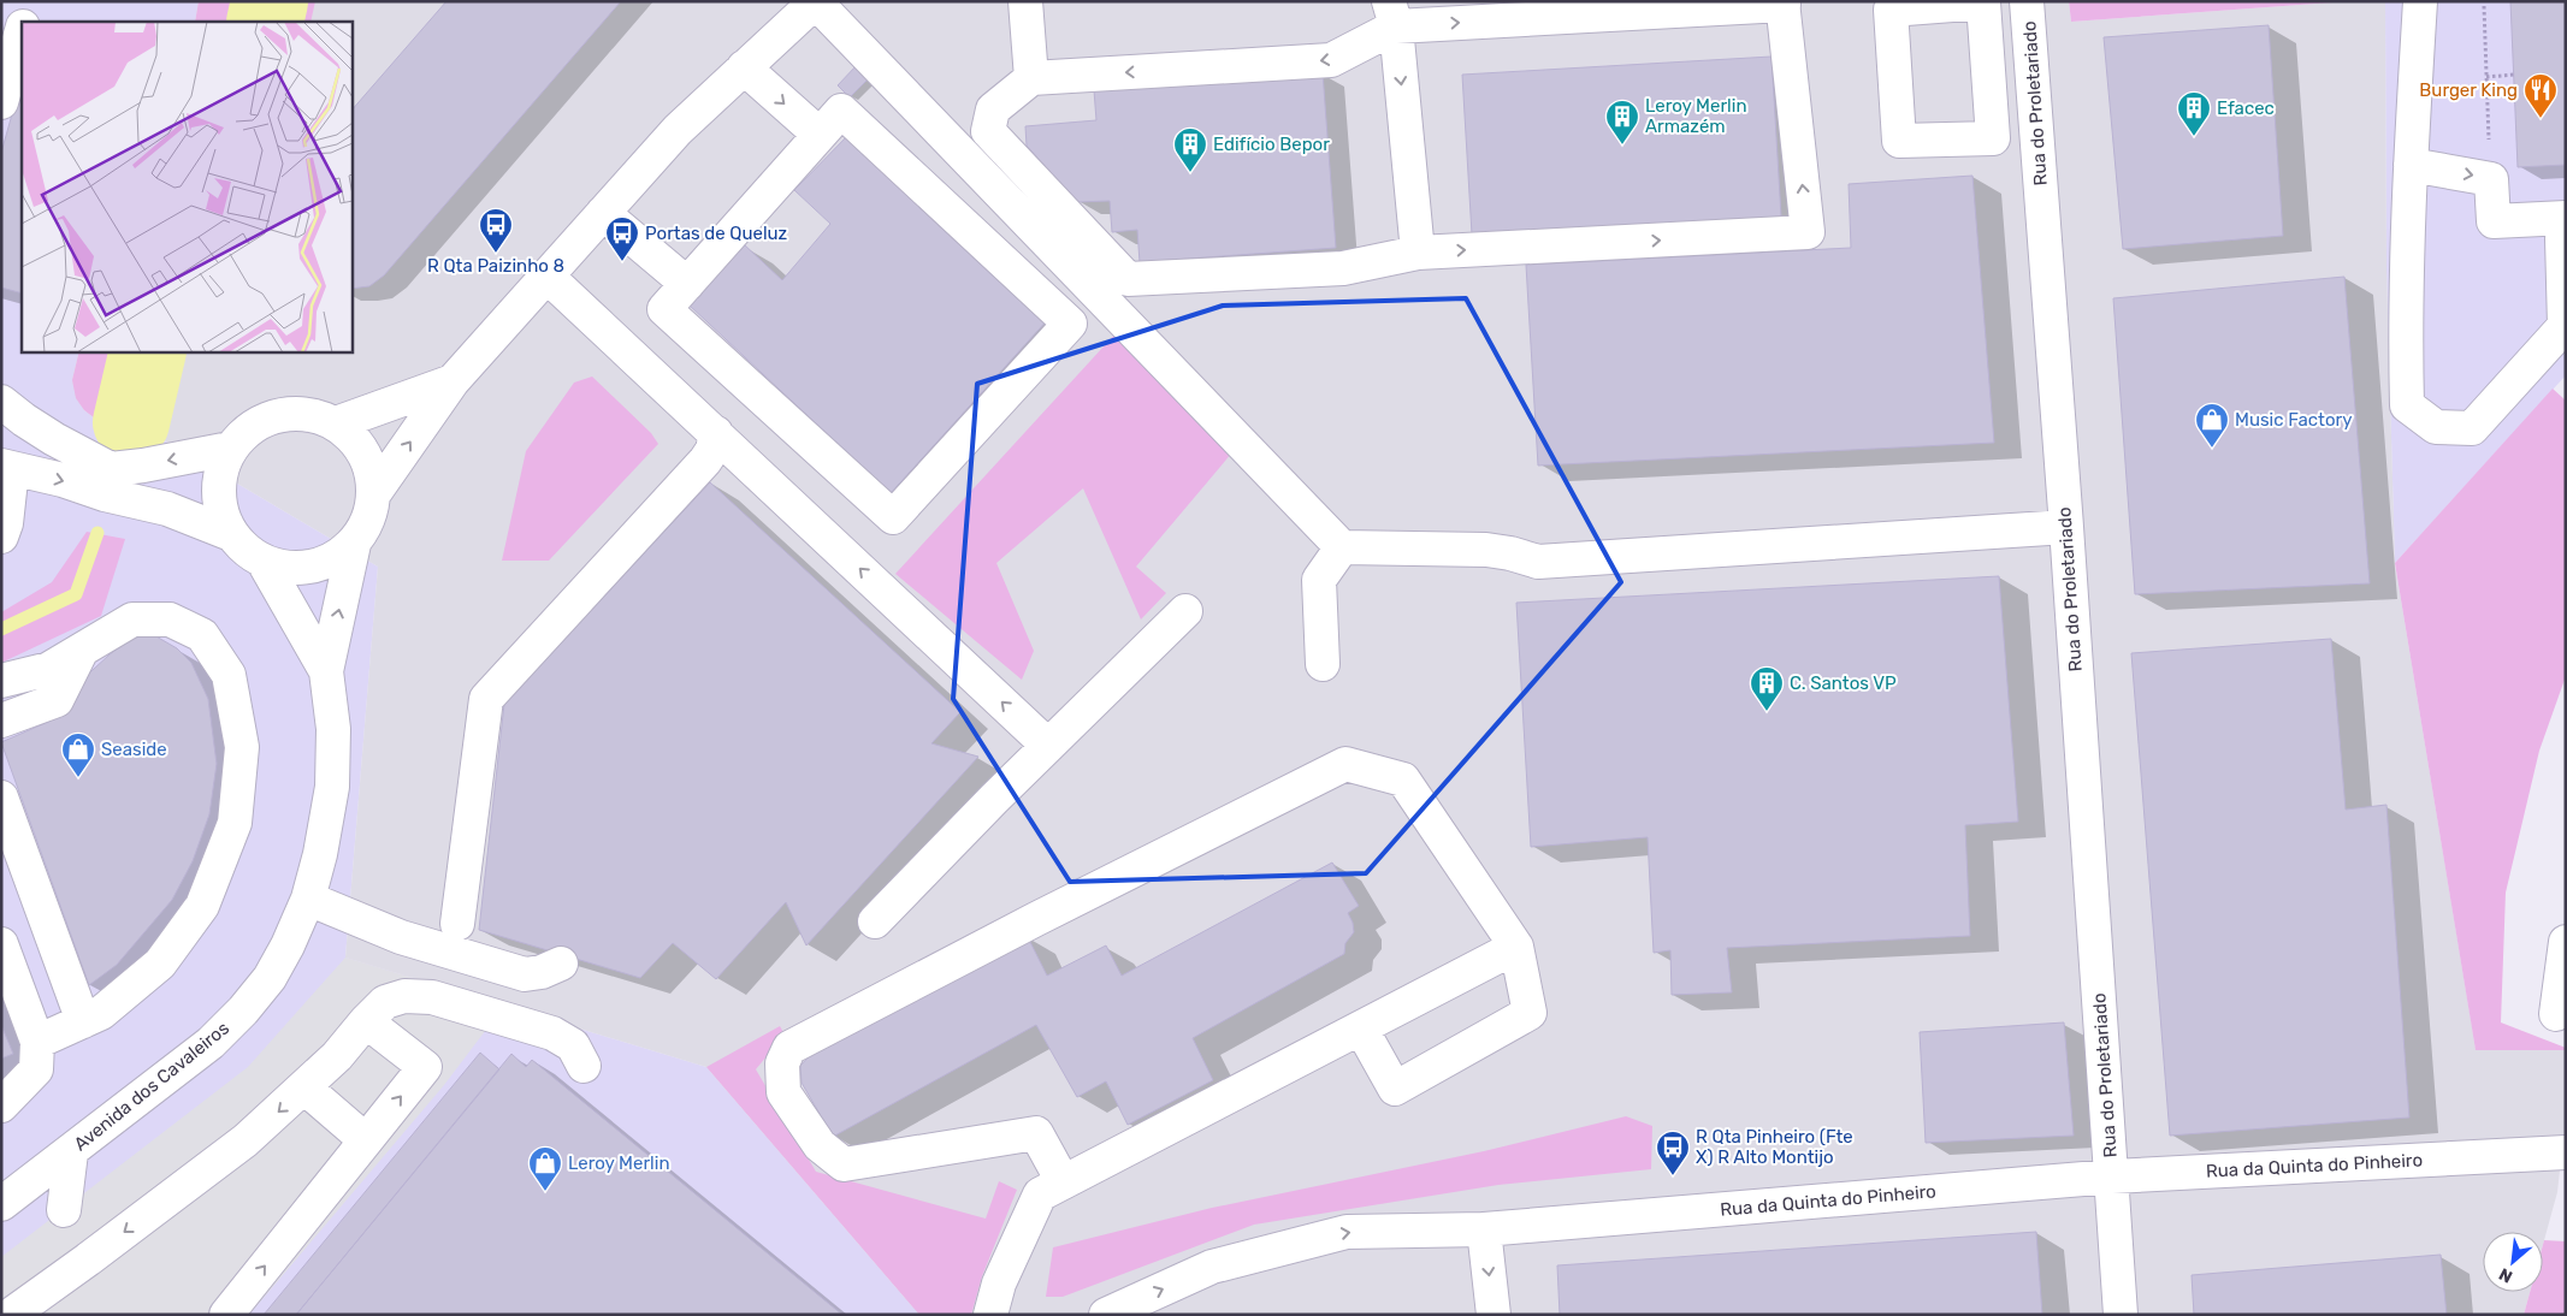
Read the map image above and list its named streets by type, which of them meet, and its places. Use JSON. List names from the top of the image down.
{
  "streets": {
    "street": ["Rua do Proletariado", "Avenida dos Cavaleiros", "Rua da Quinta do Pinheiro"]
  },
  "crossings": [
    ["Rua do Proletariado", "Rua da Quinta do Pinheiro"]
  ],
  "places": {
    "restaurant": ["Burger King"],
    "building": [
      "Efacec",
      "Leroy Merlin Armazém",
      "Edifício Bepor",
      "C. Santos VP"
    ],
    "bus stop": ["R Qta Paizinho 8", "Portas de Queluz", "R Qta Pinheiro (Fte X) R Alto Montijo"],
    "shop": ["Music Factory", "Seaside", "Leroy Merlin"]
  },
  "north": "bottom left"
}
